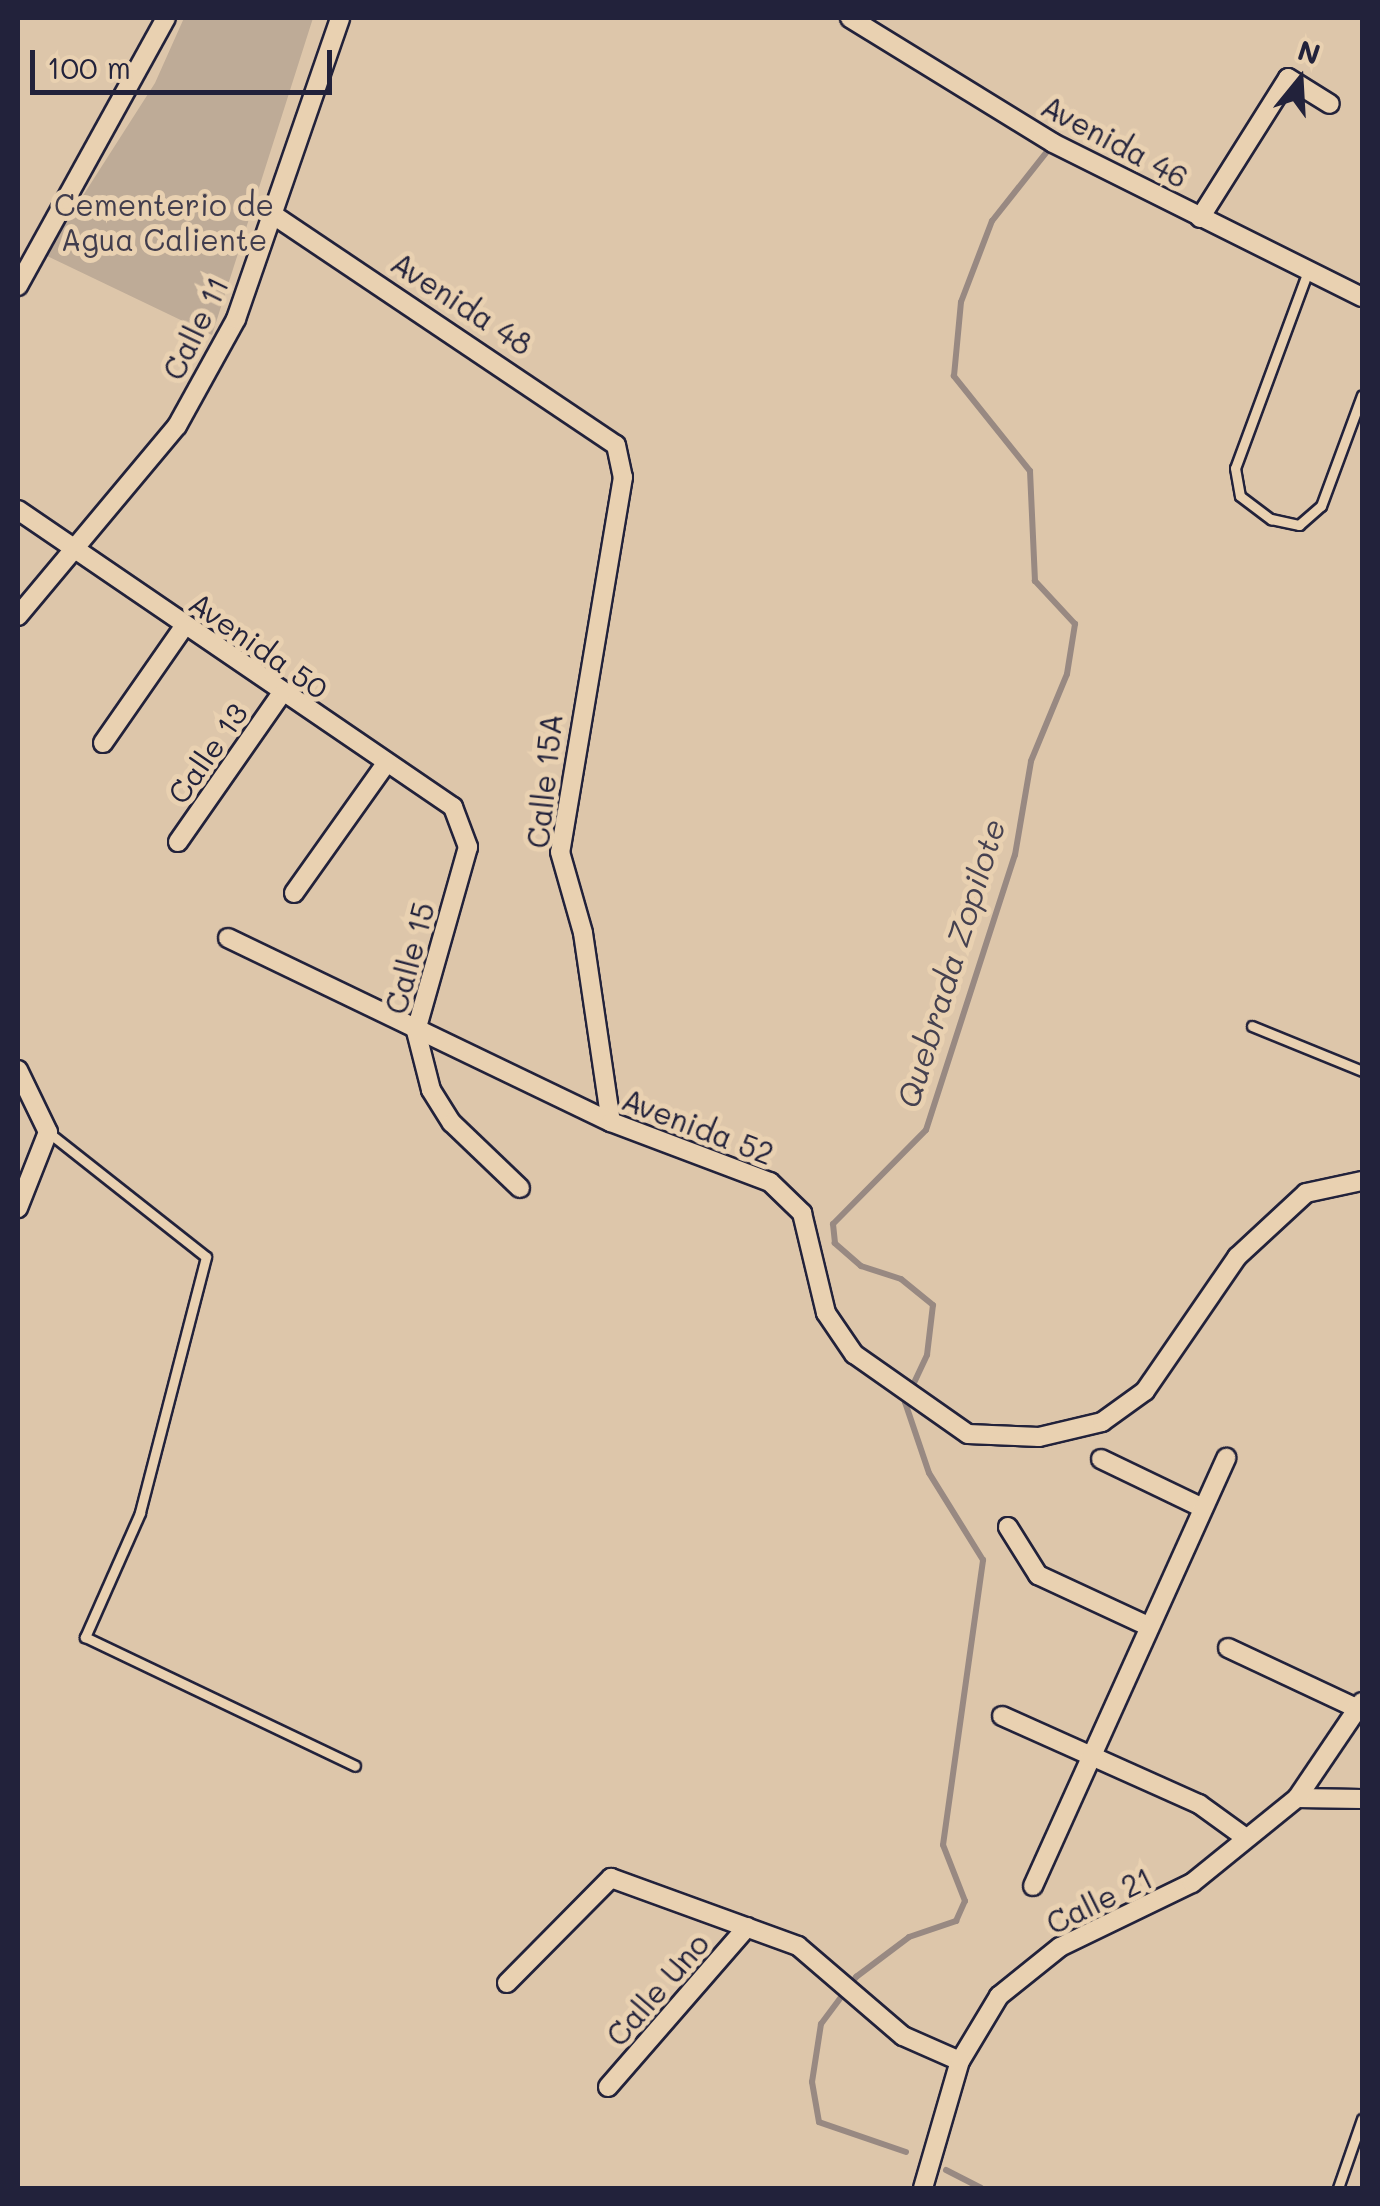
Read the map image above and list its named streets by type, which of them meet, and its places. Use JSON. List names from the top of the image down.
{
  "streets": {
    "street": [
      "Avenida 46",
      "Avenida 48",
      "Calle 11",
      "Avenida 50",
      "Calle 13",
      "Calle 15A",
      "Calle 15",
      "Avenida 52",
      "Calle 21",
      "Calle Uno"
    ]
  },
  "crossings": [
    ["Avenida 48", "Calle 11"],
    ["Avenida 48", "Calle 15A"],
    ["Calle 11", "Avenida 50"],
    ["Avenida 50", "Calle 13"],
    ["Avenida 50", "Calle 15"],
    ["Calle 15A", "Avenida 52"],
    ["Calle 15", "Avenida 52"]
  ],
  "water": ["Quebrada Zopilote"],
  "parks": ["Cementerio de Agua Caliente"],
  "scale_bar": "100 m",
  "north": "top"
}
